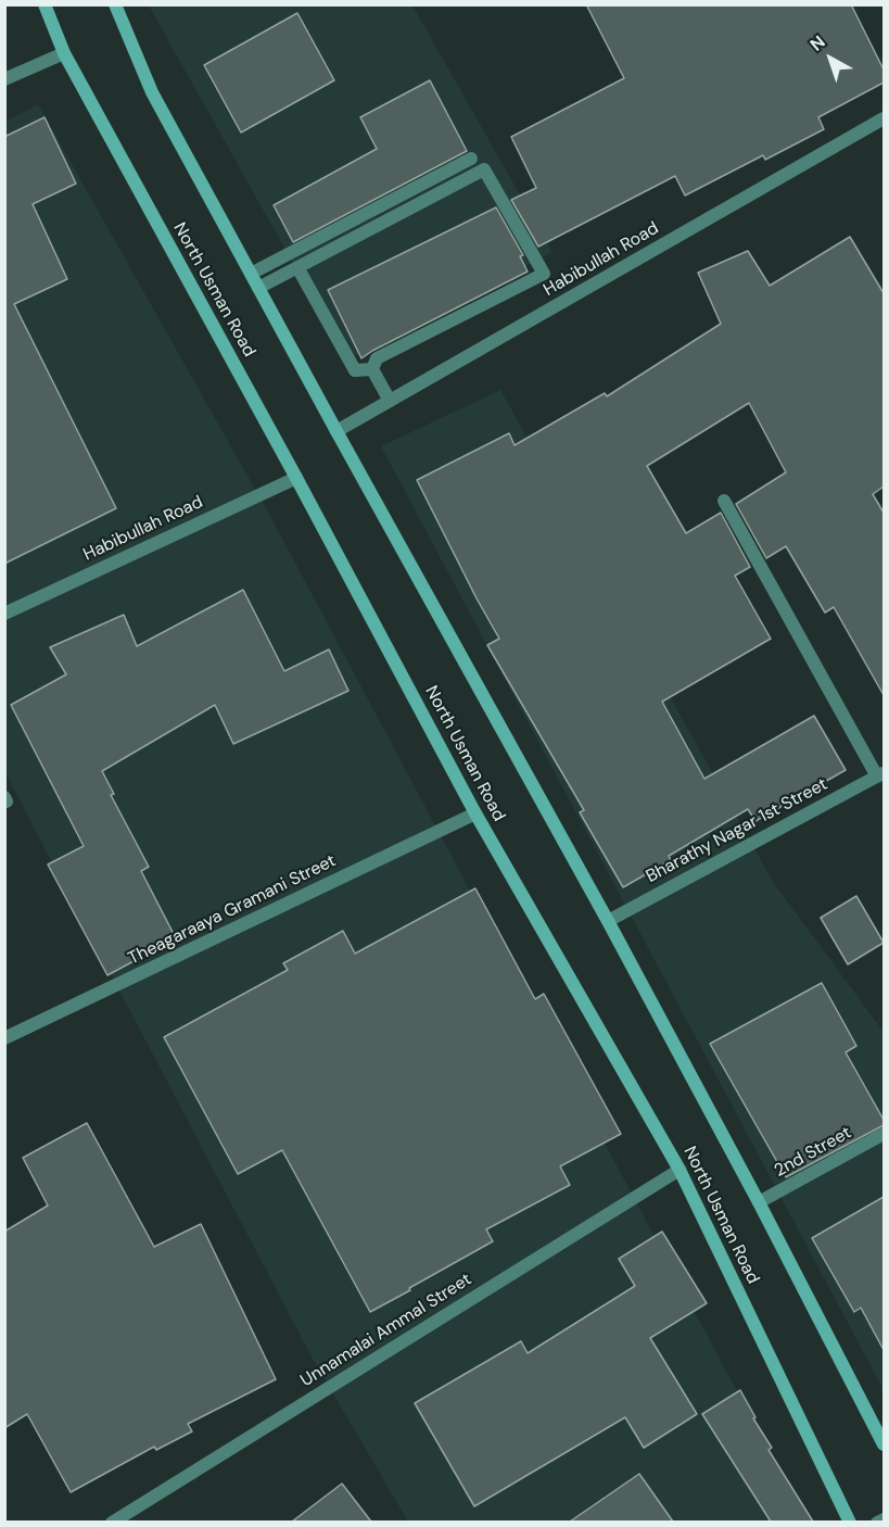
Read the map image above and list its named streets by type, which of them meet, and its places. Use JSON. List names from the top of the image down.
{
  "streets": {
    "main road": ["North Usman Road"],
    "street": [
      "Habibullah Road",
      "Bharathy Nagar 1st Street",
      "Theagaraaya Gramani Street",
      "2nd Street",
      "Unnamalai Ammal Street"
    ]
  },
  "crossings": [
    ["Habibullah Road", "North Usman Road"],
    ["North Usman Road", "Bharathy Nagar 1st Street"],
    ["North Usman Road", "Theagaraaya Gramani Street"],
    ["North Usman Road", "2nd Street"],
    ["North Usman Road", "Unnamalai Ammal Street"]
  ],
  "north": "top left"
}
